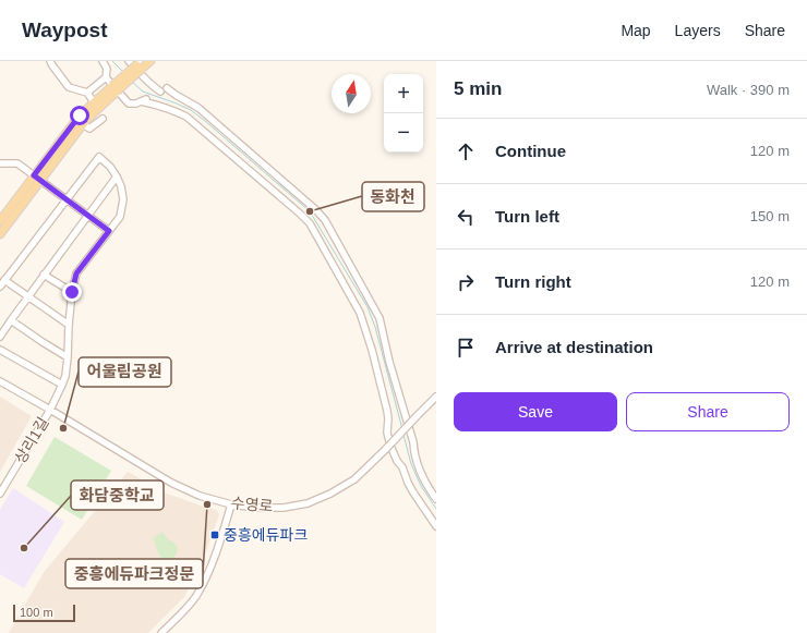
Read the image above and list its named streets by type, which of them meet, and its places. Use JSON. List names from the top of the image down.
{
  "streets": {
    "street": ["상리1길", "수영로"]
  },
  "crossings": [
    ["상리1길", "수영로"]
  ],
  "places": {
    "other": [
      "동화천",
      "어울림공원",
      "중흥에듀파크정문",
      "화담중학교"
    ],
    "transit": ["중흥에듀파크"]
  },
  "scale_bar": "100 m",
  "north": "top",
  "page": {
    "header": "Waypost",
    "nav": ["Map", "Layers", "Share"],
    "heading": ["5 min", "Walk · 390 m"],
    "map_buttons": ["+", "−"],
    "list": [
      ["Continue", "120 m"],
      ["Turn left", "150 m"],
      ["Turn right", "120 m"],
      "Arrive at destination"
    ],
    "buttons": ["Save", "Share"],
    "scale": "100 m"
  }
}
